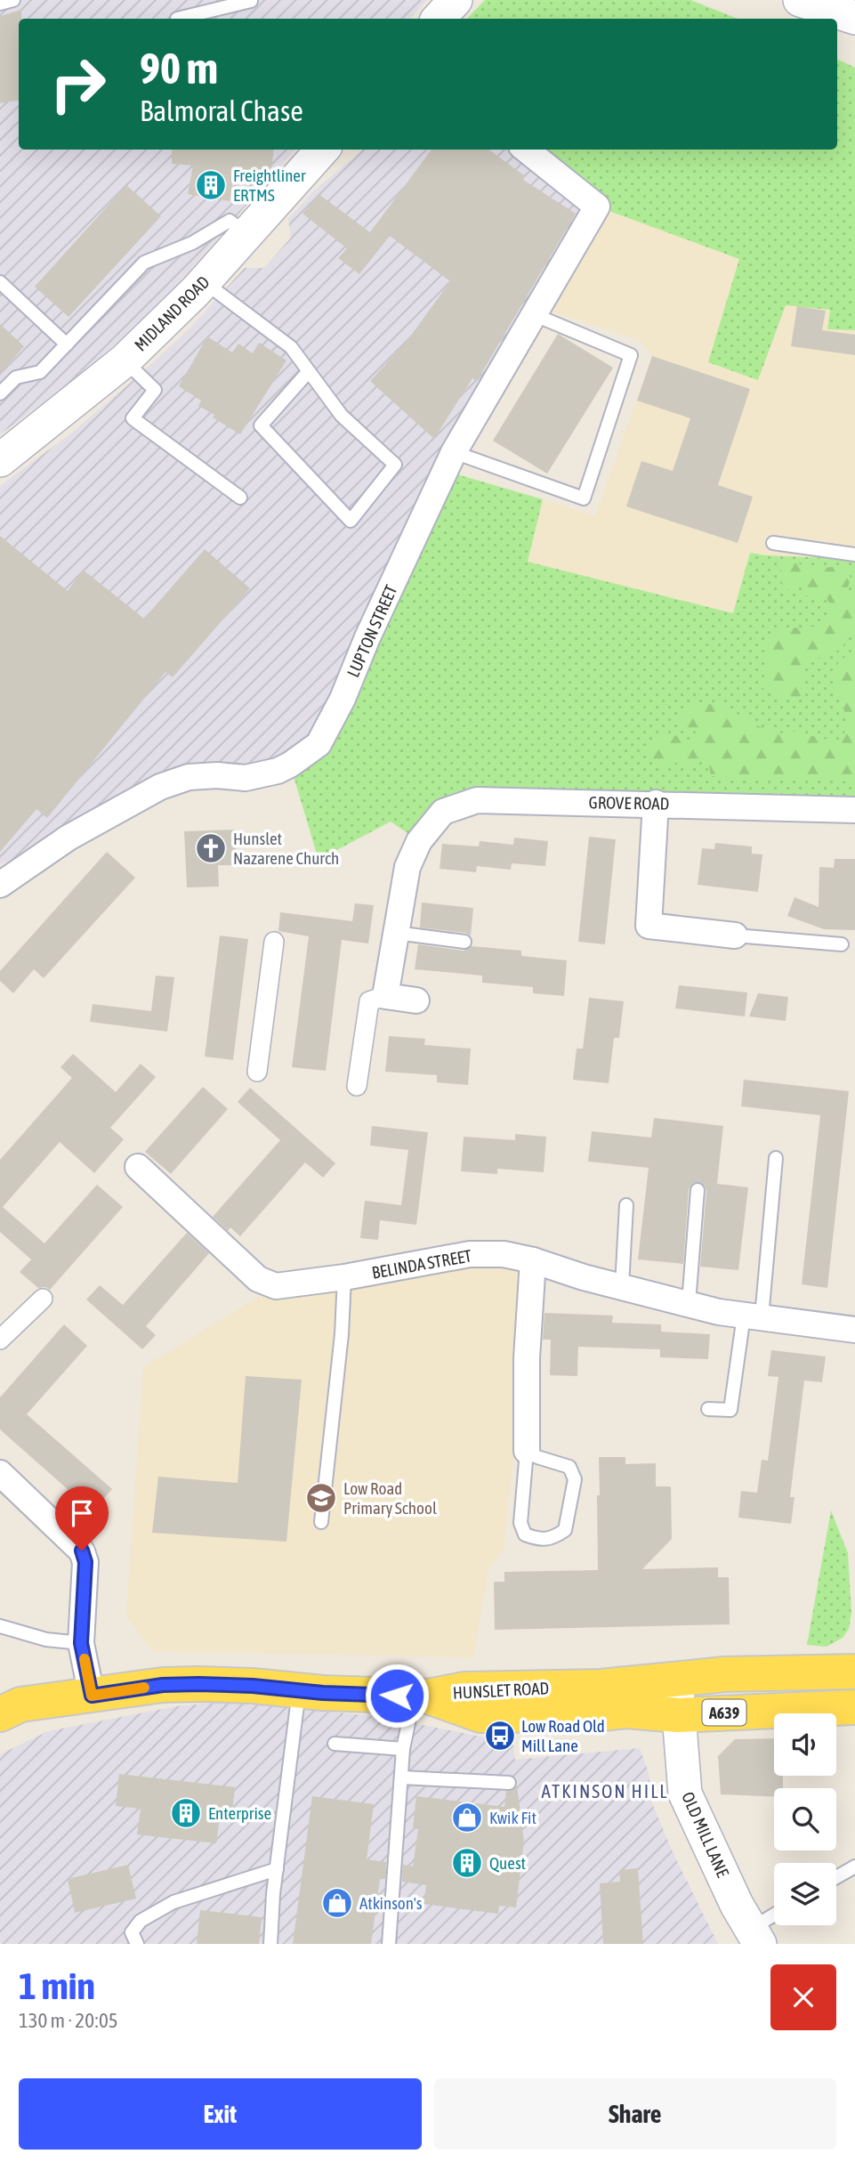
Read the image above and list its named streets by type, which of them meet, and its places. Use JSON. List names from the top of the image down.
{
  "streets": {
    "main road": ["HUNSLET ROAD", "A639"],
    "street": [
      "MIDLAND ROAD",
      "LUPTON STREET",
      "GROVE ROAD",
      "BELINDA STREET",
      "OLD MILL LANE"
    ]
  },
  "crossings": [
    ["HUNSLET ROAD", "A639"],
    ["HUNSLET ROAD", "OLD MILL LANE"]
  ],
  "districts": ["ATKINSON HILL"],
  "places": {
    "building": ["Freightliner ERTMS", "Enterprise", "Quest"],
    "church": ["Hunslet Nazarene Church"],
    "school or university": ["Low Road Primary School"],
    "bus stop": ["Low Road Old Mill Lane"],
    "shop": ["Kwik Fit", "Atkinson's"]
  },
  "page": {
    "turn": ["90 m", "Balmoral Chase"],
    "heading": ["1 min", "130 m · 20:05"],
    "buttons": ["Exit", "Share"]
  }
}
